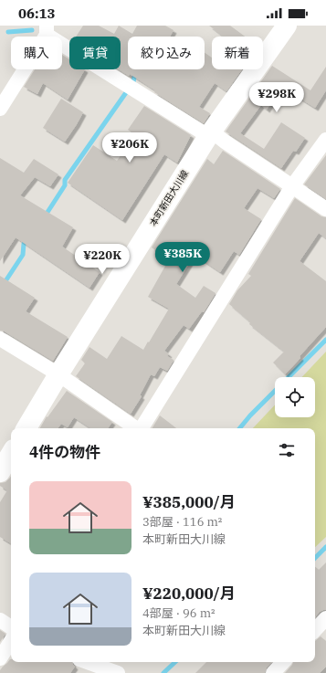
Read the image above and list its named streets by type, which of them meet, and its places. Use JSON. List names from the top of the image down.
{
  "streets": {
    "main road": ["本町新田大川線"]
  },
  "page": {
    "status": "06:13",
    "chip": [
      "購入",
      "賃貸",
      "絞り込み",
      "新着"
    ],
    "price": [
      "¥298K",
      "¥206K",
      "¥385K",
      "¥220K"
    ],
    "heading": "4件の物件",
    "list": [
      {
        "name": "¥385,000/月",
        "note": "3部屋 · 116 m² · 本町新田大川線"
      },
      {
        "name": "¥220,000/月",
        "note": "4部屋 · 96 m² · 本町新田大川線"
      }
    ]
  }
}
